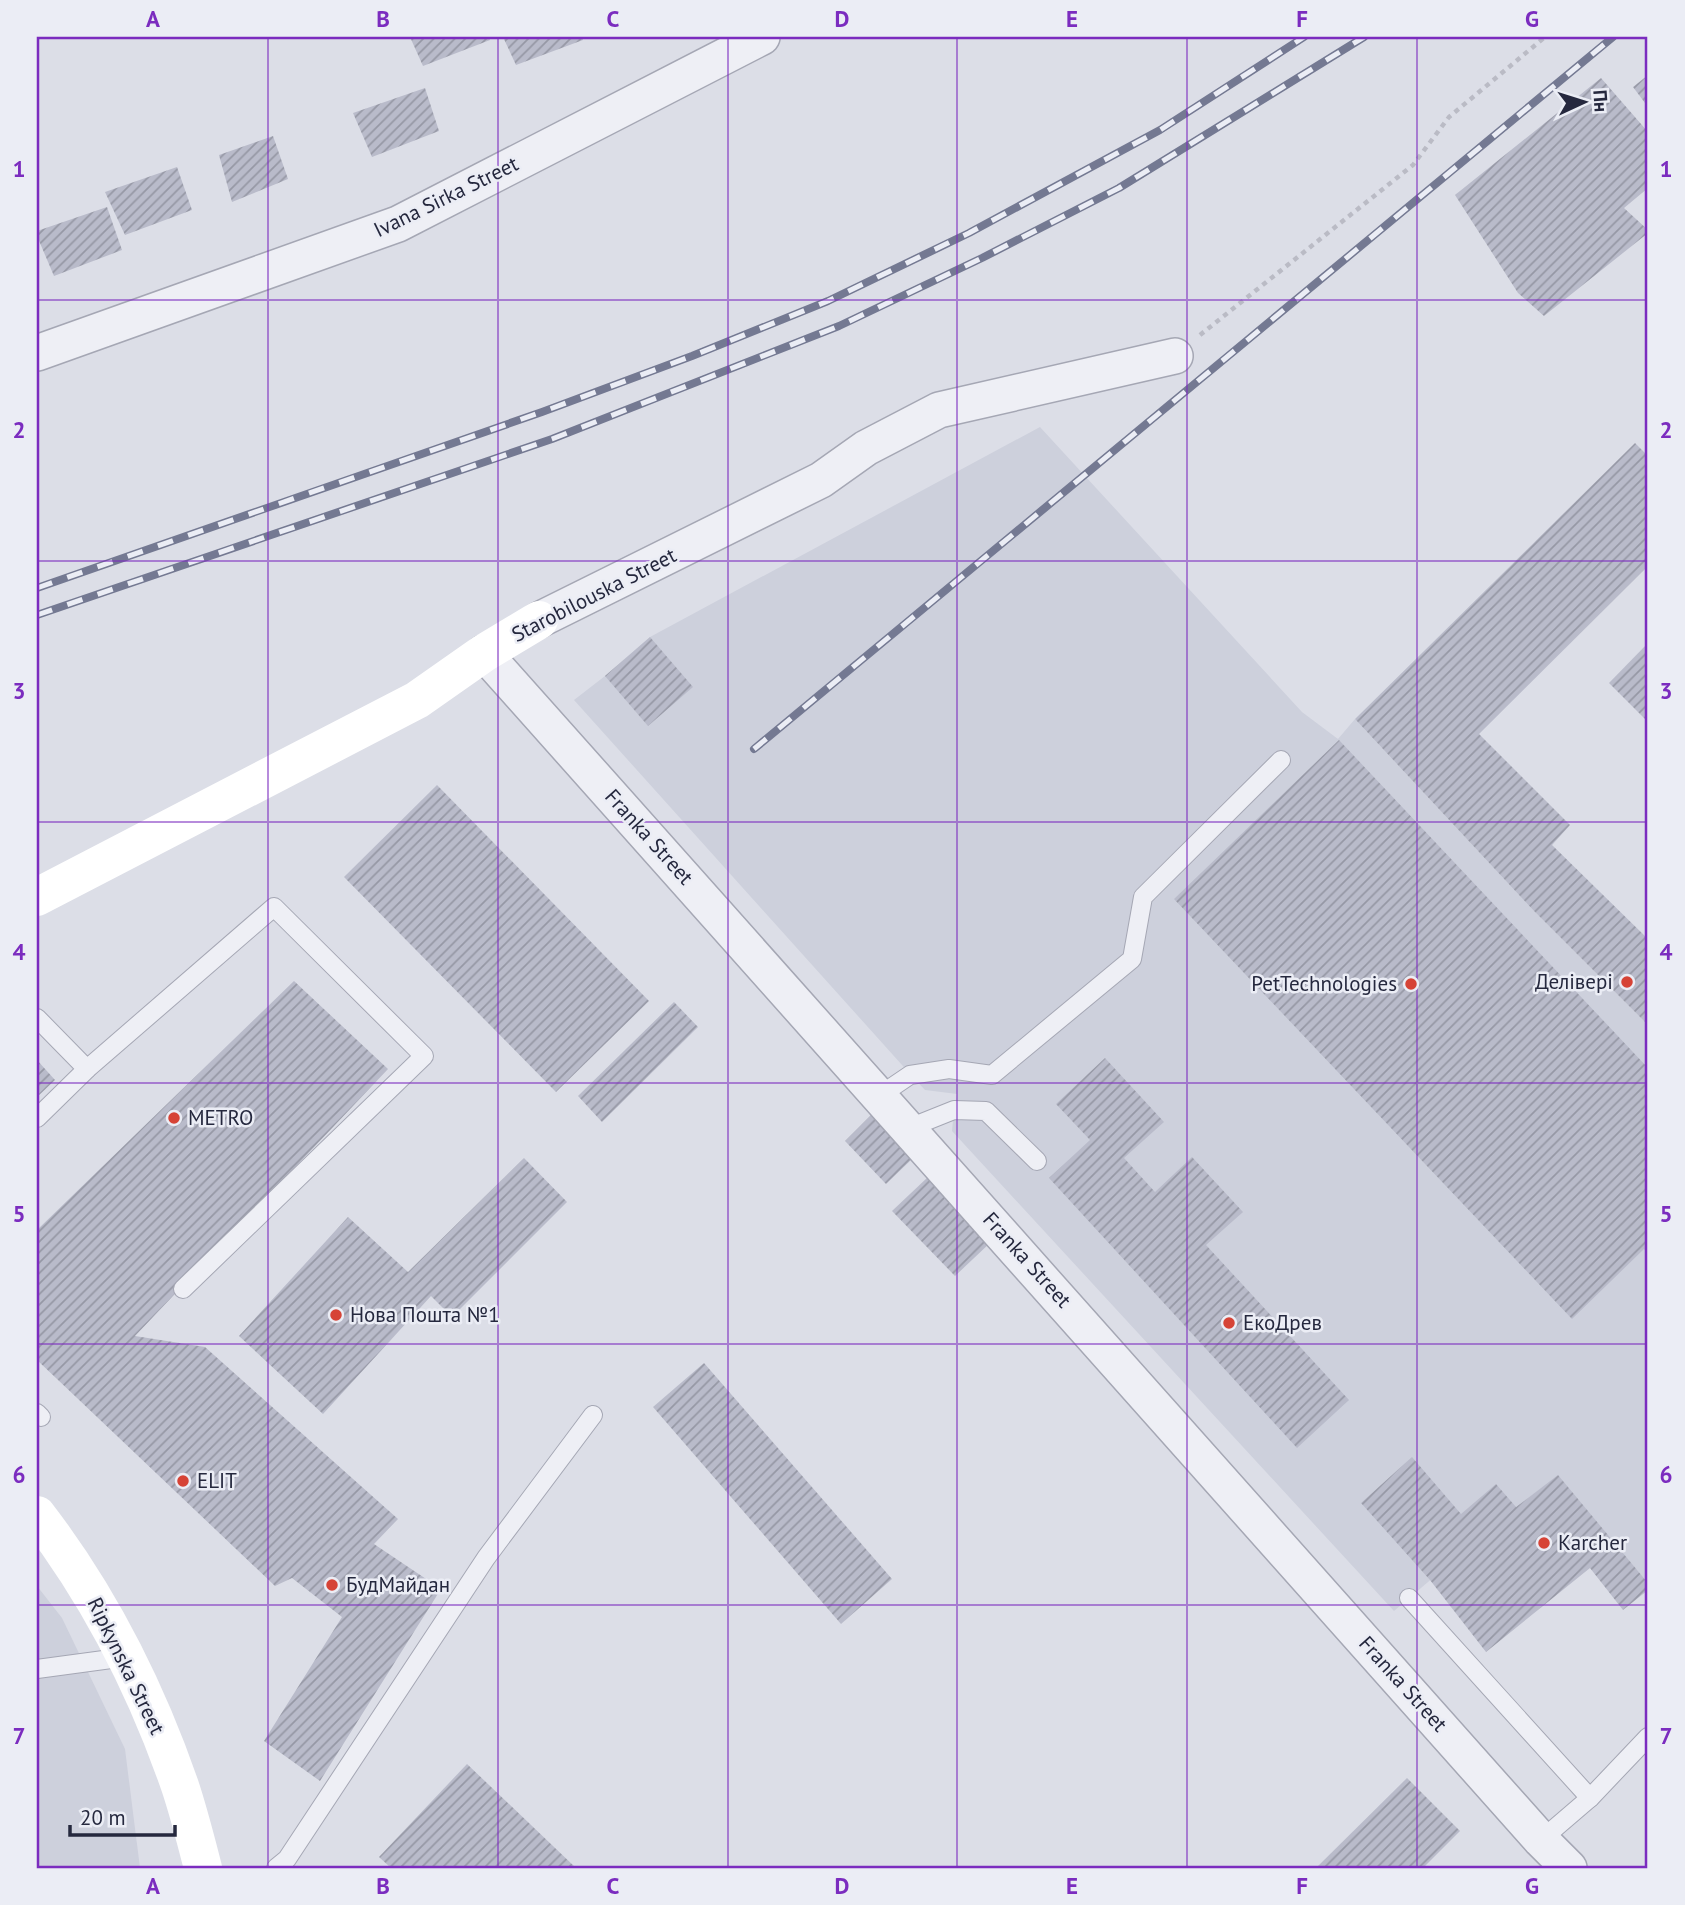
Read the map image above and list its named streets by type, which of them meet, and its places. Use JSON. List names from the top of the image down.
{
  "streets": {
    "street": [
      "Ivana Sirka Street",
      "Starobilouska Street",
      "Franka Street",
      "Ripkynska Street"
    ]
  },
  "crossings": [
    ["Starobilouska Street", "Franka Street"]
  ],
  "places": [
    "Делівері",
    "PetTechnologies",
    "METRO",
    "Нова Пошта №1",
    "ЕкоДрев",
    "ELIT",
    "Kаrcher",
    "БудМайдан"
  ],
  "scale_bar": "20 m",
  "north": "right",
  "grid": {
    "columns": [
      "A",
      "B",
      "C",
      "D",
      "E",
      "F",
      "G"
    ],
    "rows": [
      "1",
      "2",
      "3",
      "4",
      "5",
      "6",
      "7"
    ]
  }
}
